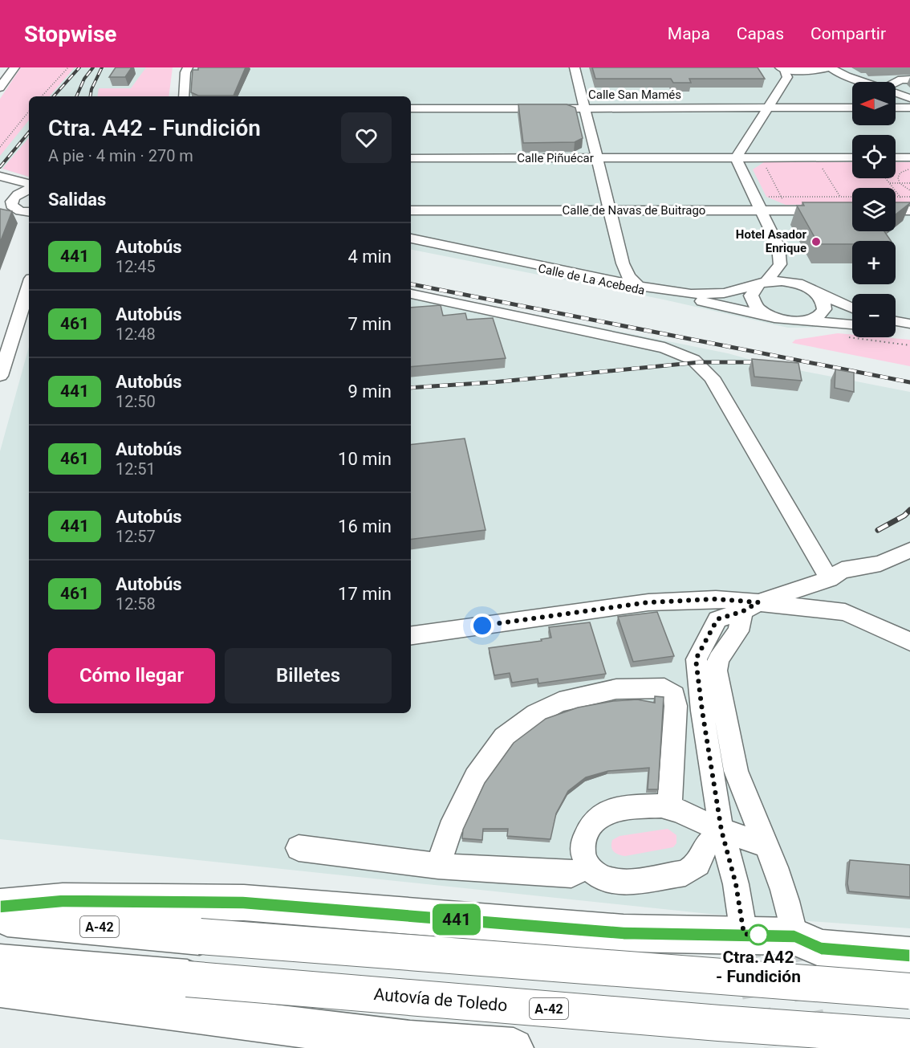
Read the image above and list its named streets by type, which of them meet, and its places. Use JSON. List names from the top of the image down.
{
  "streets": {
    "highway": ["A-42", "Autovía de Toledo"],
    "street": [
      "Calle San Mamés",
      "Calle Piñuécar",
      "Calle de Navas de Buitrago",
      "Calle de La Acebeda"
    ]
  },
  "places": ["Hotel Asador Enrique", "Ctra. A42 - Fundición"],
  "lines": ["bus line 441"],
  "north": "left",
  "page": {
    "header": "Stopwise",
    "nav": ["Mapa", "Capas", "Compartir"],
    "on_map": "441",
    "map_buttons": ["+", "−"],
    "heading": [
      ["Ctra. A42 - Fundición", "A pie · 4 min · 270 m"],
      "Salidas"
    ],
    "list": [
      {
        "mark": "441",
        "name": "Autobús",
        "note": "12:45",
        "value": "4 min"
      },
      {
        "mark": "461",
        "name": "Autobús",
        "note": "12:48",
        "value": "7 min"
      },
      {
        "mark": "441",
        "name": "Autobús",
        "note": "12:50",
        "value": "9 min"
      },
      {
        "mark": "461",
        "name": "Autobús",
        "note": "12:51",
        "value": "10 min"
      },
      {
        "mark": "441",
        "name": "Autobús",
        "note": "12:57",
        "value": "16 min"
      },
      {
        "mark": "461",
        "name": "Autobús",
        "note": "12:58",
        "value": "17 min"
      }
    ],
    "buttons": ["Cómo llegar", "Billetes"]
  }
}
